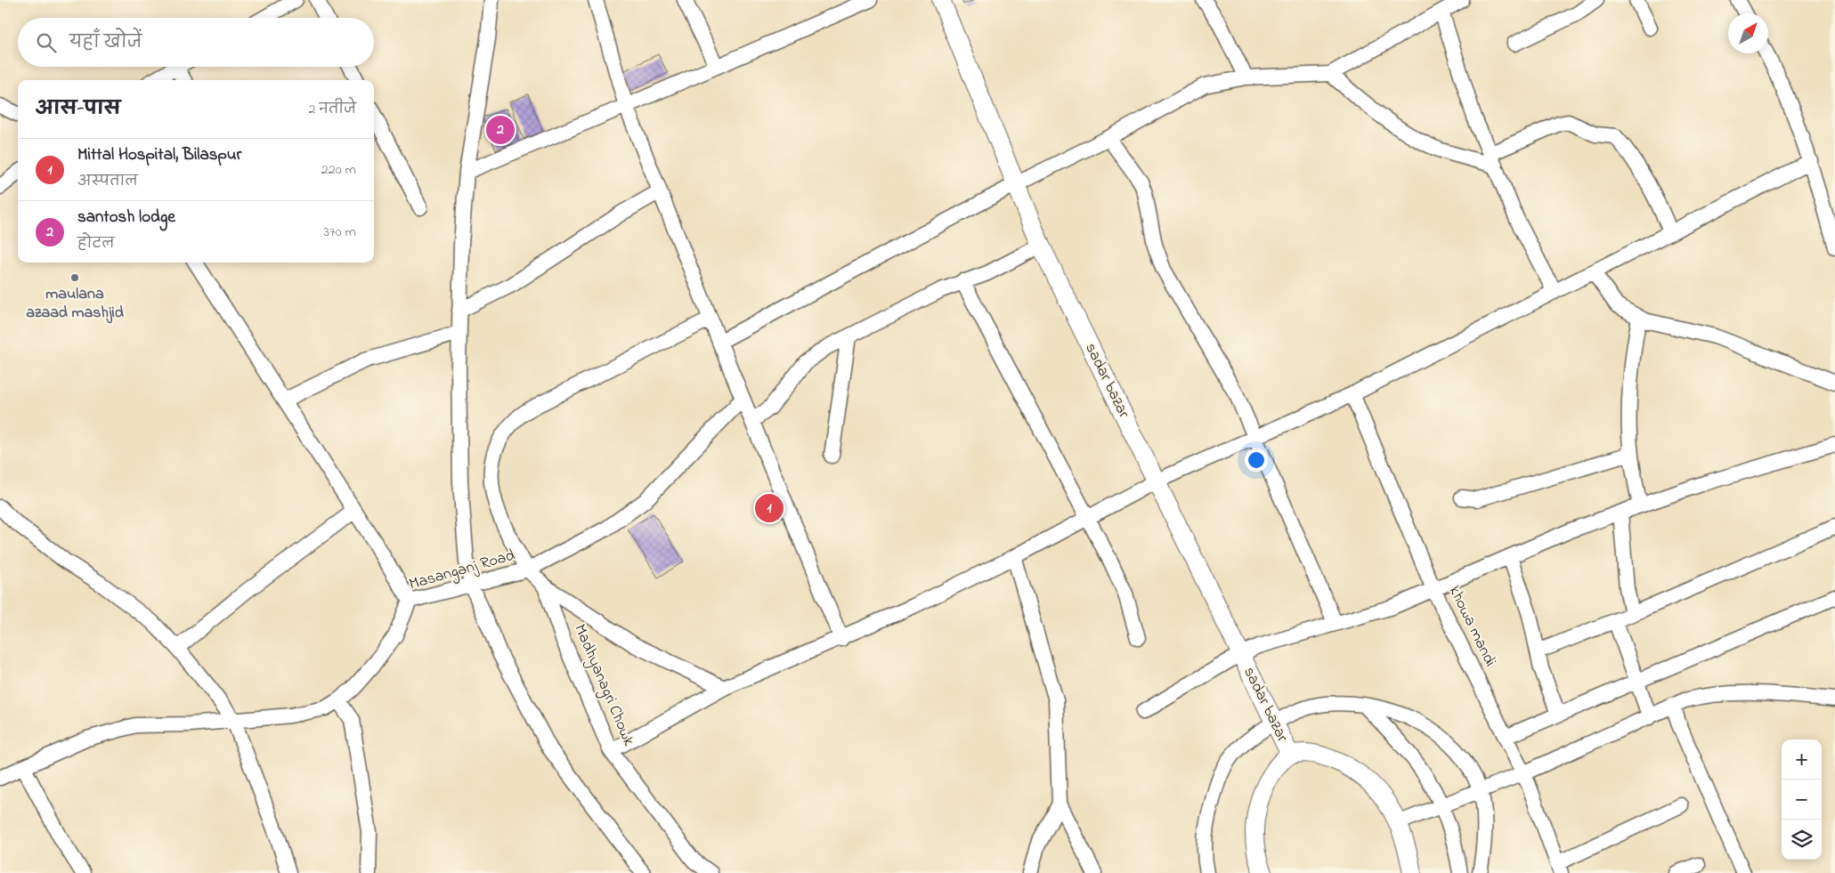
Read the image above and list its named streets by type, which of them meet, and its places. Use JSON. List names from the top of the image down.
{
  "streets": {
    "main road": ["sadar bazar"],
    "street": ["Masanganj Road", "khowa mandi", "Madhyanagri Chowk"]
  },
  "crossings": [
    ["Masanganj Road", "Madhyanagri Chowk"]
  ],
  "places": ["maulana azaad mashjid"],
  "north": "top right",
  "page": {
    "search": "यहाँ खोजें",
    "heading": ["आस-पास", "2 नतीजे"],
    "pins": ["2", "1"],
    "list": [
      {
        "mark": "1",
        "name": "Mittal Hospital, Bilaspur",
        "note": "अस्पताल",
        "value": "220 m"
      },
      {
        "mark": "2",
        "name": "santosh lodge",
        "note": "होटल",
        "value": "370 m"
      }
    ],
    "map_buttons": ["+", "−"]
  }
}
